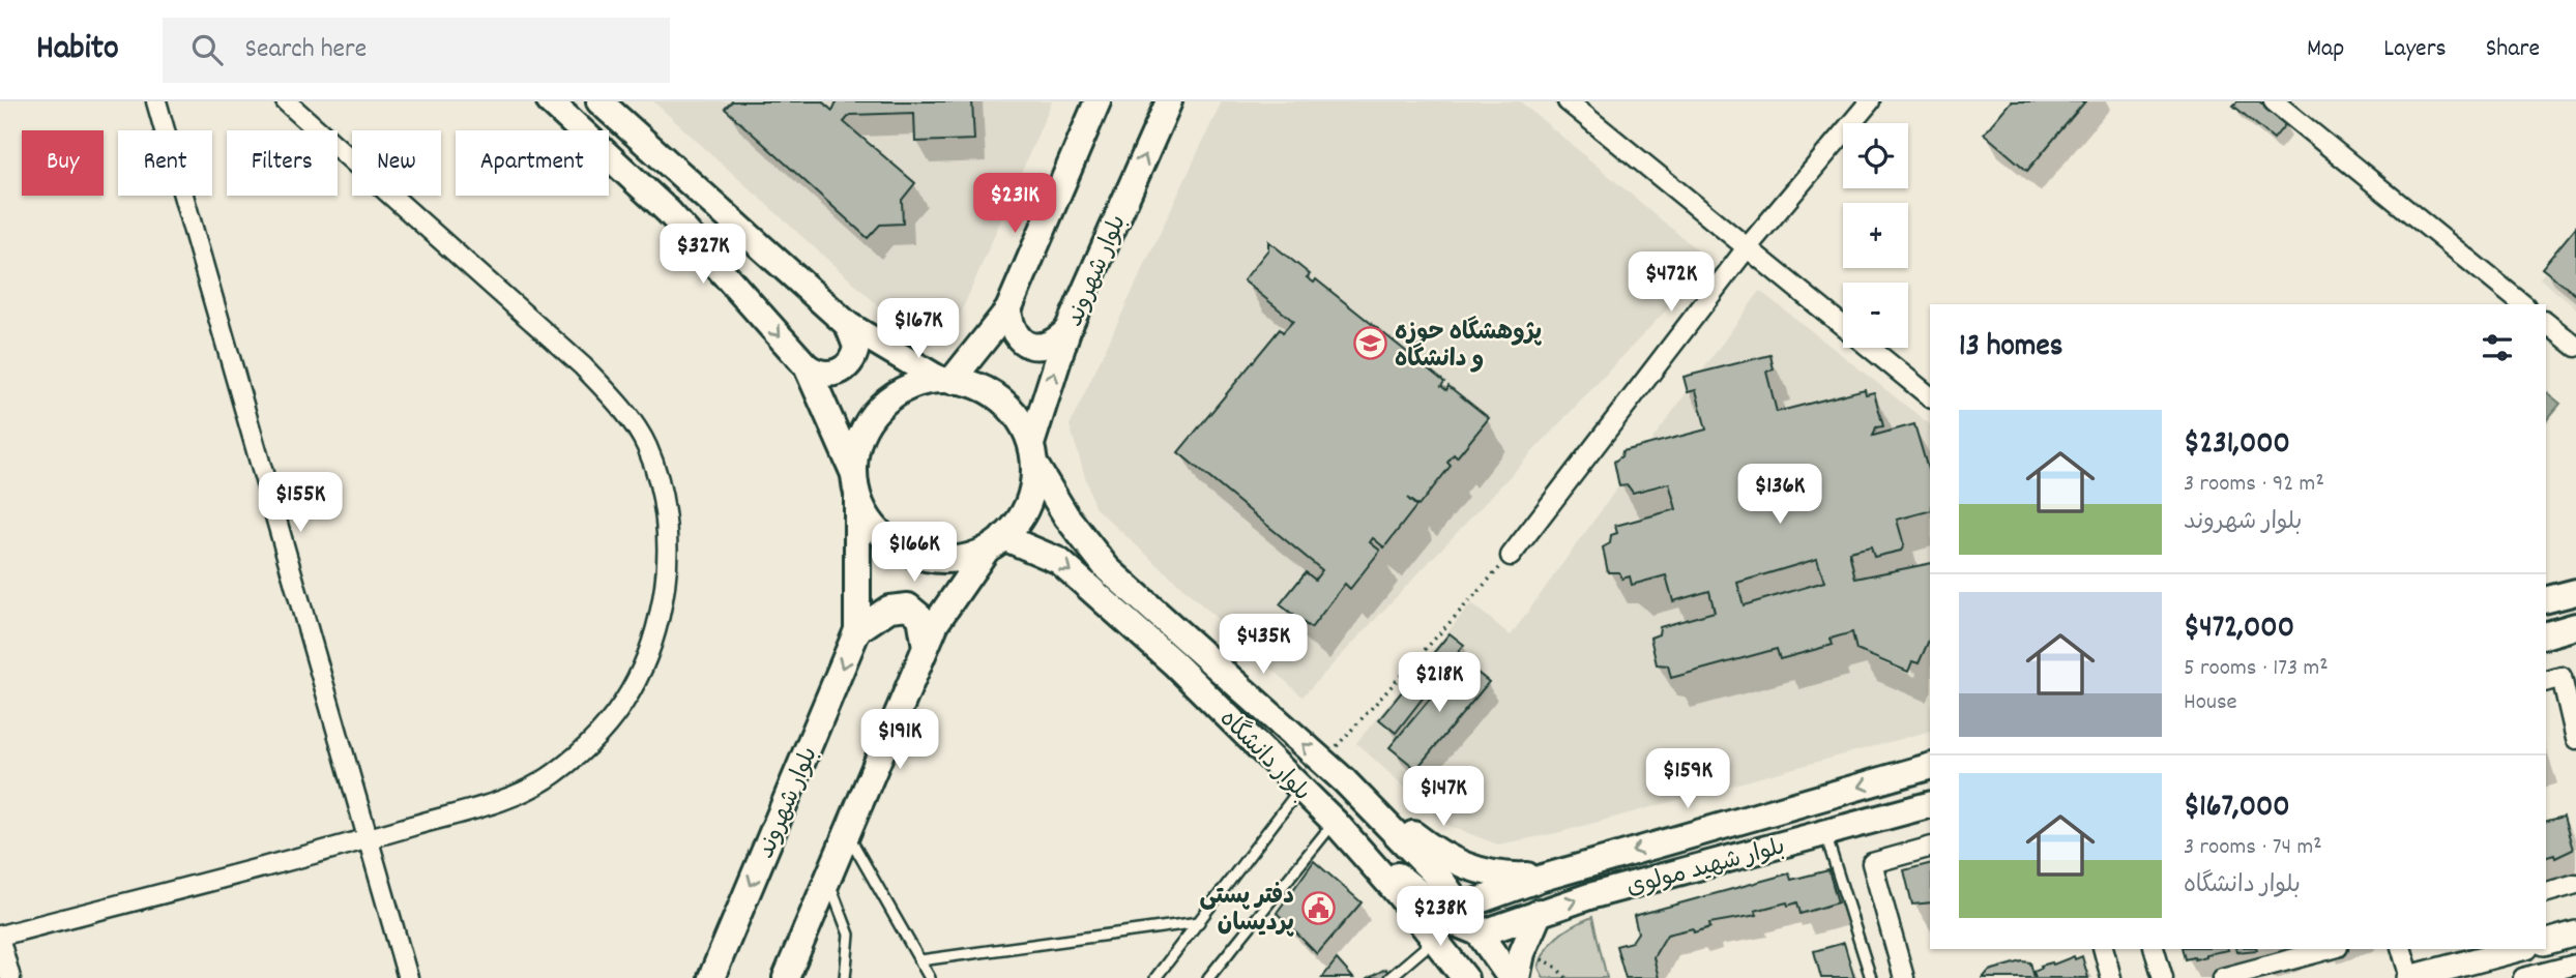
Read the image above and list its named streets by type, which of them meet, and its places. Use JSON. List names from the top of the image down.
{
  "streets": {
    "main road": ["بلوار شهروند", "بلوار دانشگاه", "بلوار شهید مولوی"]
  },
  "crossings": [
    ["بلوار شهروند", "بلوار دانشگاه"],
    ["بلوار دانشگاه", "بلوار شهید مولوی"]
  ],
  "places": {
    "school or university": ["پژوهشگاه حوزه و دانشگاه"],
    "public building": ["دفتر پستی پردیسان"]
  },
  "page": {
    "header": "Habito",
    "search": "Search here",
    "nav": ["Map", "Layers", "Share"],
    "map_buttons": ["+", "−"],
    "chip": [
      "Buy",
      "Rent",
      "Filters",
      "New",
      "Apartment"
    ],
    "price": [
      "$231K",
      "$327K",
      "$472K",
      "$167K",
      "$136K",
      "$155K",
      "$166K",
      "$435K",
      "$218K",
      "$191K",
      "$159K",
      "$147K",
      "$238K"
    ],
    "heading": "13 homes",
    "list": [
      {
        "name": "$231,000",
        "note": "3 rooms · 92 m² · بلوار شهروند"
      },
      {
        "name": "$472,000",
        "note": "5 rooms · 173 m² · House"
      },
      {
        "name": "$167,000",
        "note": "3 rooms · 74 m² · بلوار دانشگاه"
      }
    ]
  }
}
